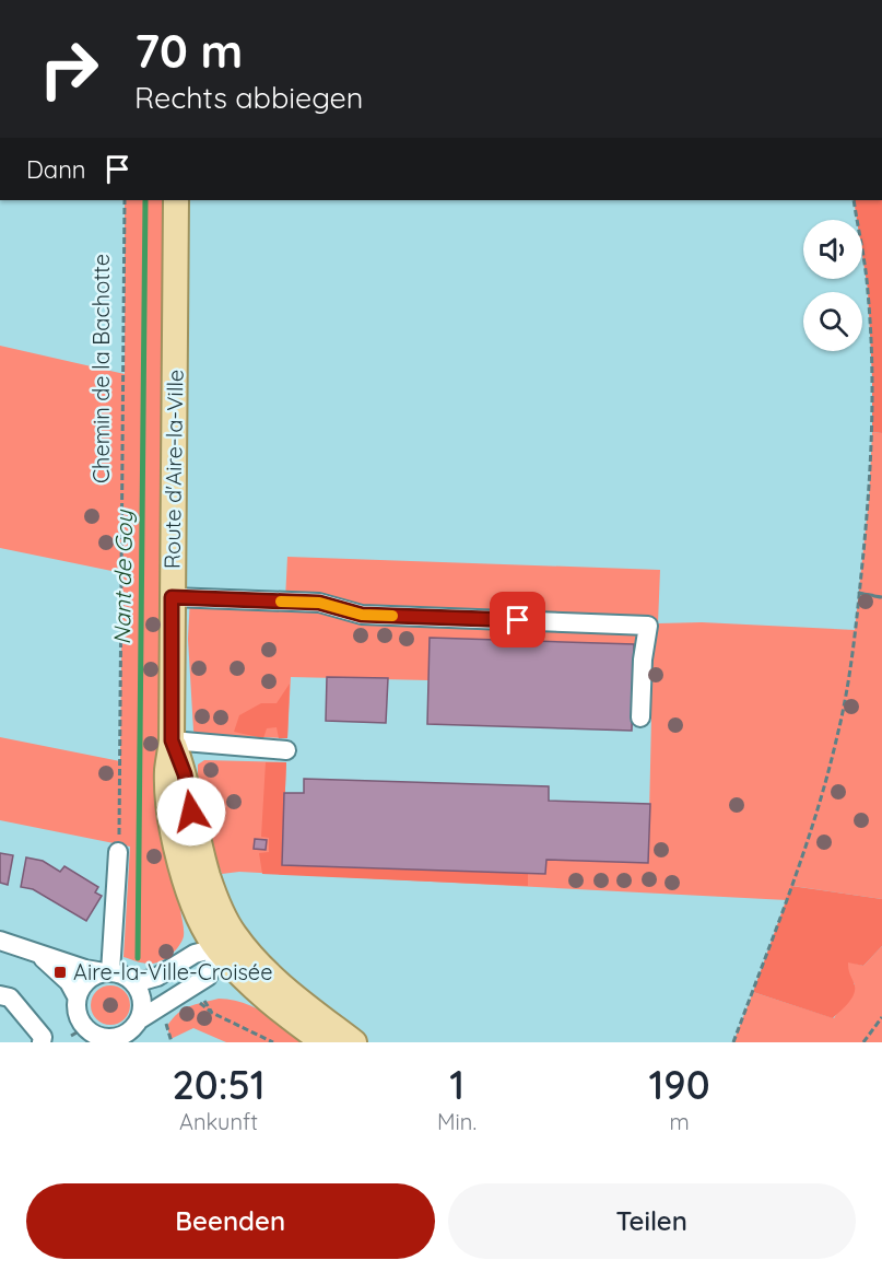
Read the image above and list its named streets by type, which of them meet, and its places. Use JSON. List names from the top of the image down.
{
  "streets": {
    "main road": ["Route d'Aire-la-Ville"],
    "path": ["Chemin de la Bachotte"]
  },
  "water": ["Nant de Goy"],
  "places": {
    "transit": ["Aire-la-Ville-Croisée"]
  },
  "page": {
    "turn": ["70 m", "Rechts abbiegen"],
    "then": "Dann",
    "eta": [
      "20:51",
      "Ankunft",
      "1",
      "Min.",
      "190",
      "m"
    ],
    "buttons": ["Beenden", "Teilen"]
  }
}
